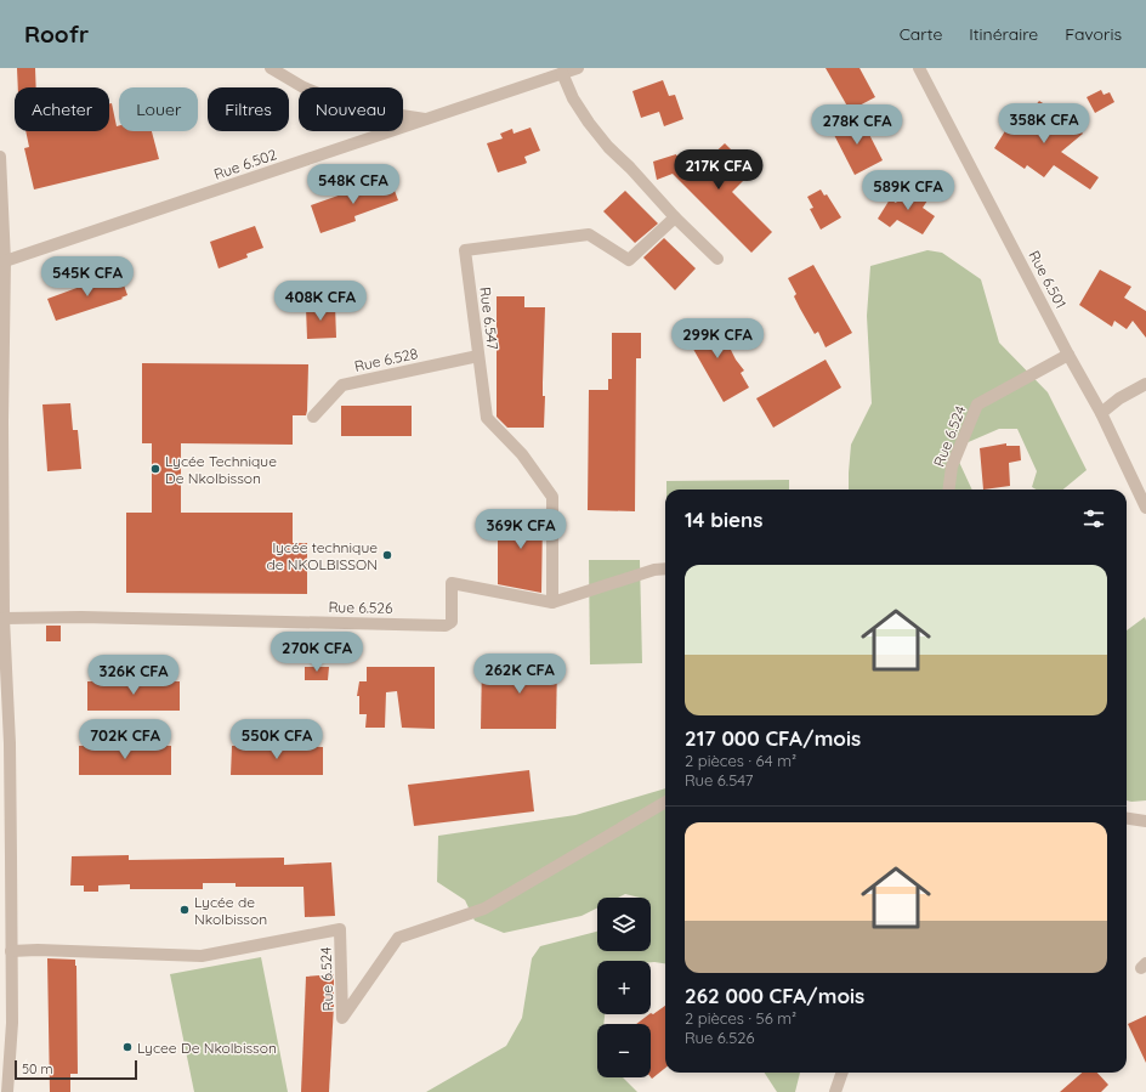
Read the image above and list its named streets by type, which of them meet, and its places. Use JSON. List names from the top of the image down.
{
  "streets": {
    "street": [
      "Rue 6.502",
      "Rue 6.501",
      "Rue 6.547",
      "Rue 6.528",
      "Rue 6.524",
      "Rue 6.526"
    ]
  },
  "crossings": [
    ["Rue 6.501", "Rue 6.524"],
    ["Rue 6.547", "Rue 6.528"],
    ["Rue 6.547", "Rue 6.526"]
  ],
  "places": [
    "Lycée Technique De Nkolbisson",
    "lycée technique de NKOLBISSON",
    "Lycée de Nkolbisson",
    "Lycee De Nkolbisson"
  ],
  "scale_bar": "50 m",
  "page": {
    "header": "Roofr",
    "nav": ["Carte", "Itinéraire", "Favoris"],
    "chip": [
      "Acheter",
      "Louer",
      "Filtres",
      "Nouveau"
    ],
    "price": [
      "358K CFA",
      "278K CFA",
      "217K CFA",
      "548K CFA",
      "589K CFA",
      "545K CFA",
      "408K CFA",
      "299K CFA",
      "369K CFA",
      "270K CFA",
      "262K CFA",
      "326K CFA",
      "702K CFA",
      "550K CFA"
    ],
    "heading": "14 biens",
    "list": [
      {
        "name": "217 000 CFA/mois",
        "note": "2 pièces · 64 m² · Rue 6.547"
      },
      {
        "name": "262 000 CFA/mois",
        "note": "2 pièces · 56 m² · Rue 6.526"
      }
    ],
    "map_buttons": ["+", "−"],
    "scale": "50 m"
  }
}
